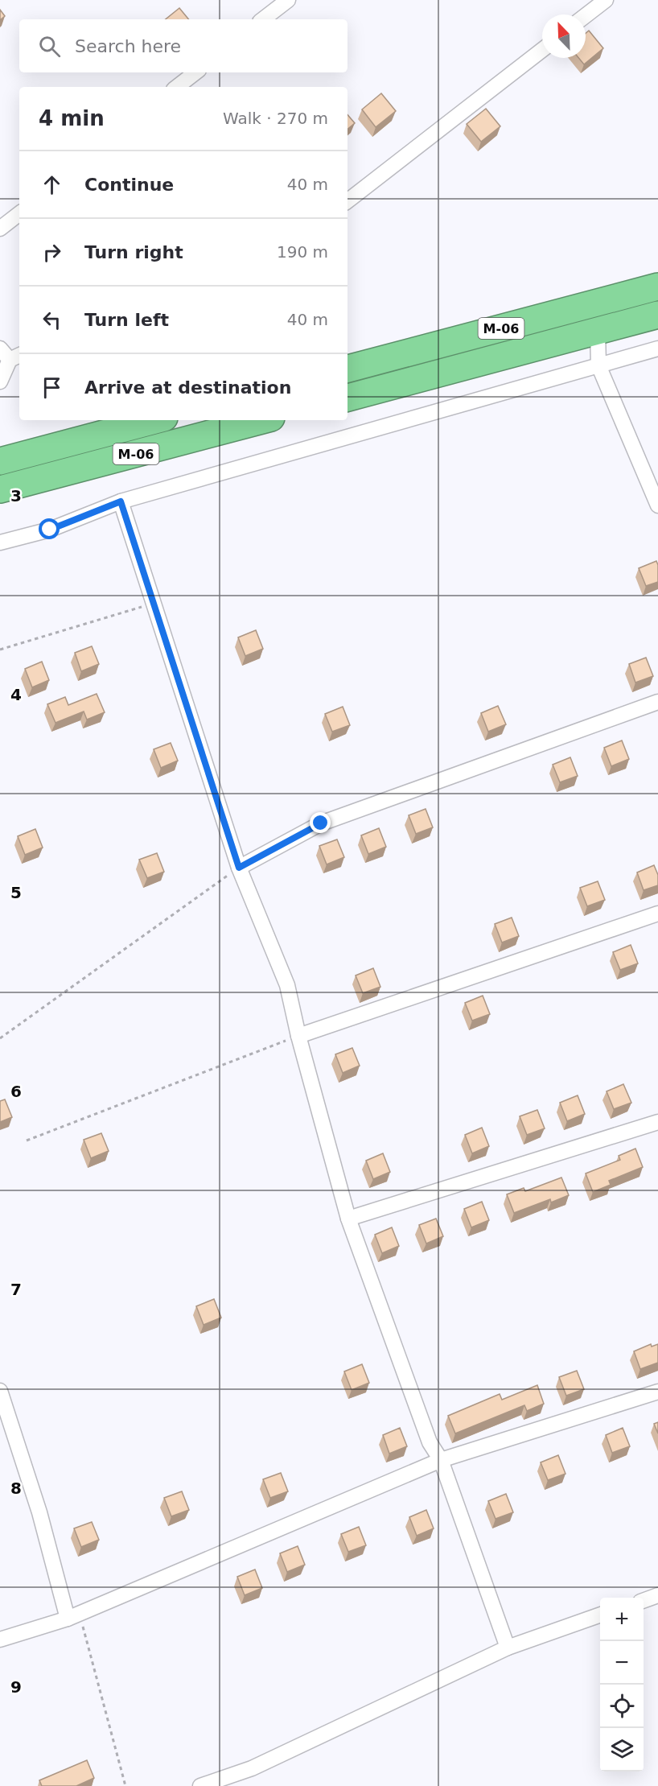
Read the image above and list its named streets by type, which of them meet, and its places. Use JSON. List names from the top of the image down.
{
  "streets": {
    "highway": ["М-06"]
  },
  "north": "top left",
  "page": {
    "search": "Search here",
    "heading": ["4 min", "Walk · 270 m"],
    "list": [
      ["Continue", "40 m"],
      ["Turn right", "190 m"],
      ["Turn left", "40 m"],
      "Arrive at destination"
    ],
    "map_buttons": ["+", "−"]
  },
  "grid": {
    "rows": [
      "3",
      "4",
      "5",
      "6",
      "7",
      "8",
      "9"
    ]
  }
}
